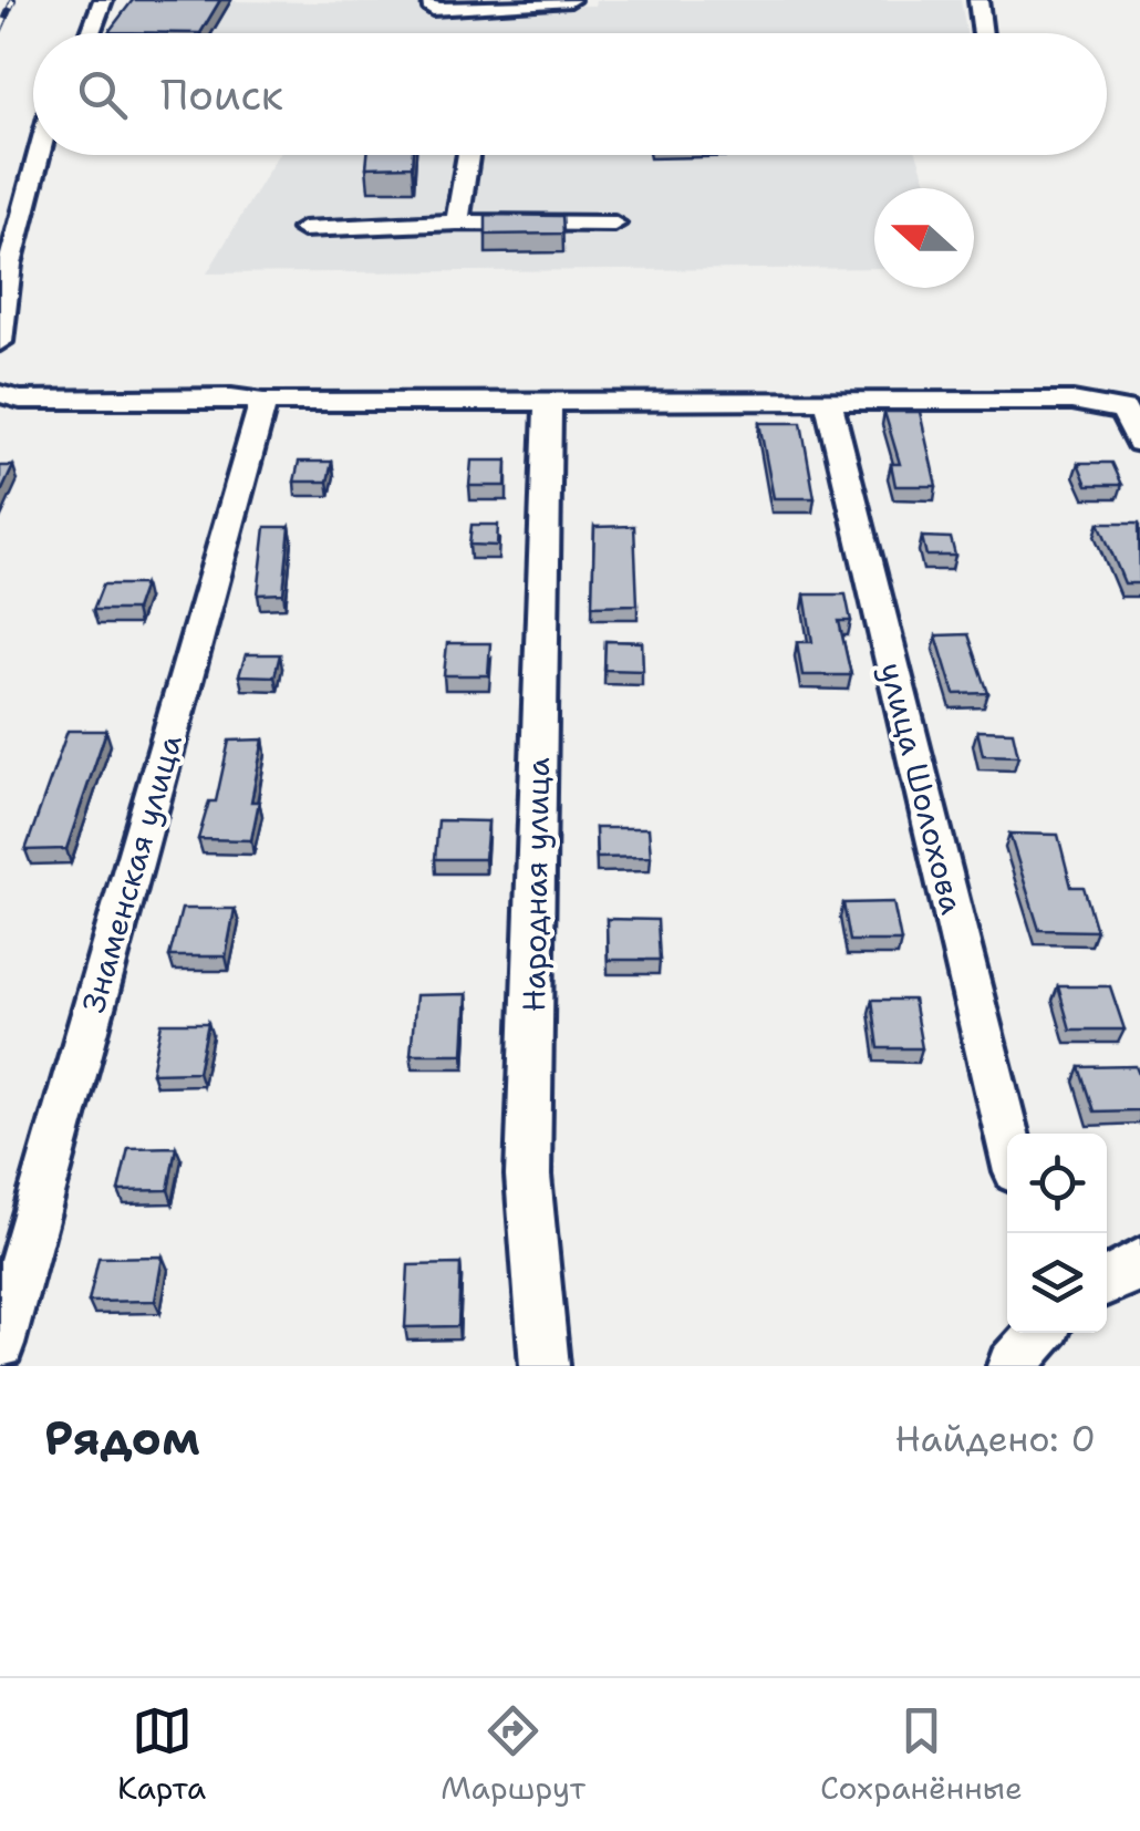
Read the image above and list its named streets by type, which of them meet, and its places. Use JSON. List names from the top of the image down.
{
  "streets": {
    "street": ["улица Шолохова", "Знаменская улица", "Народная улица"]
  },
  "north": "left",
  "page": {
    "search": "Поиск",
    "heading": ["Рядом", "Найдено: 0"],
    "nav": ["Карта", "Маршрут", "Сохранённые"]
  }
}
